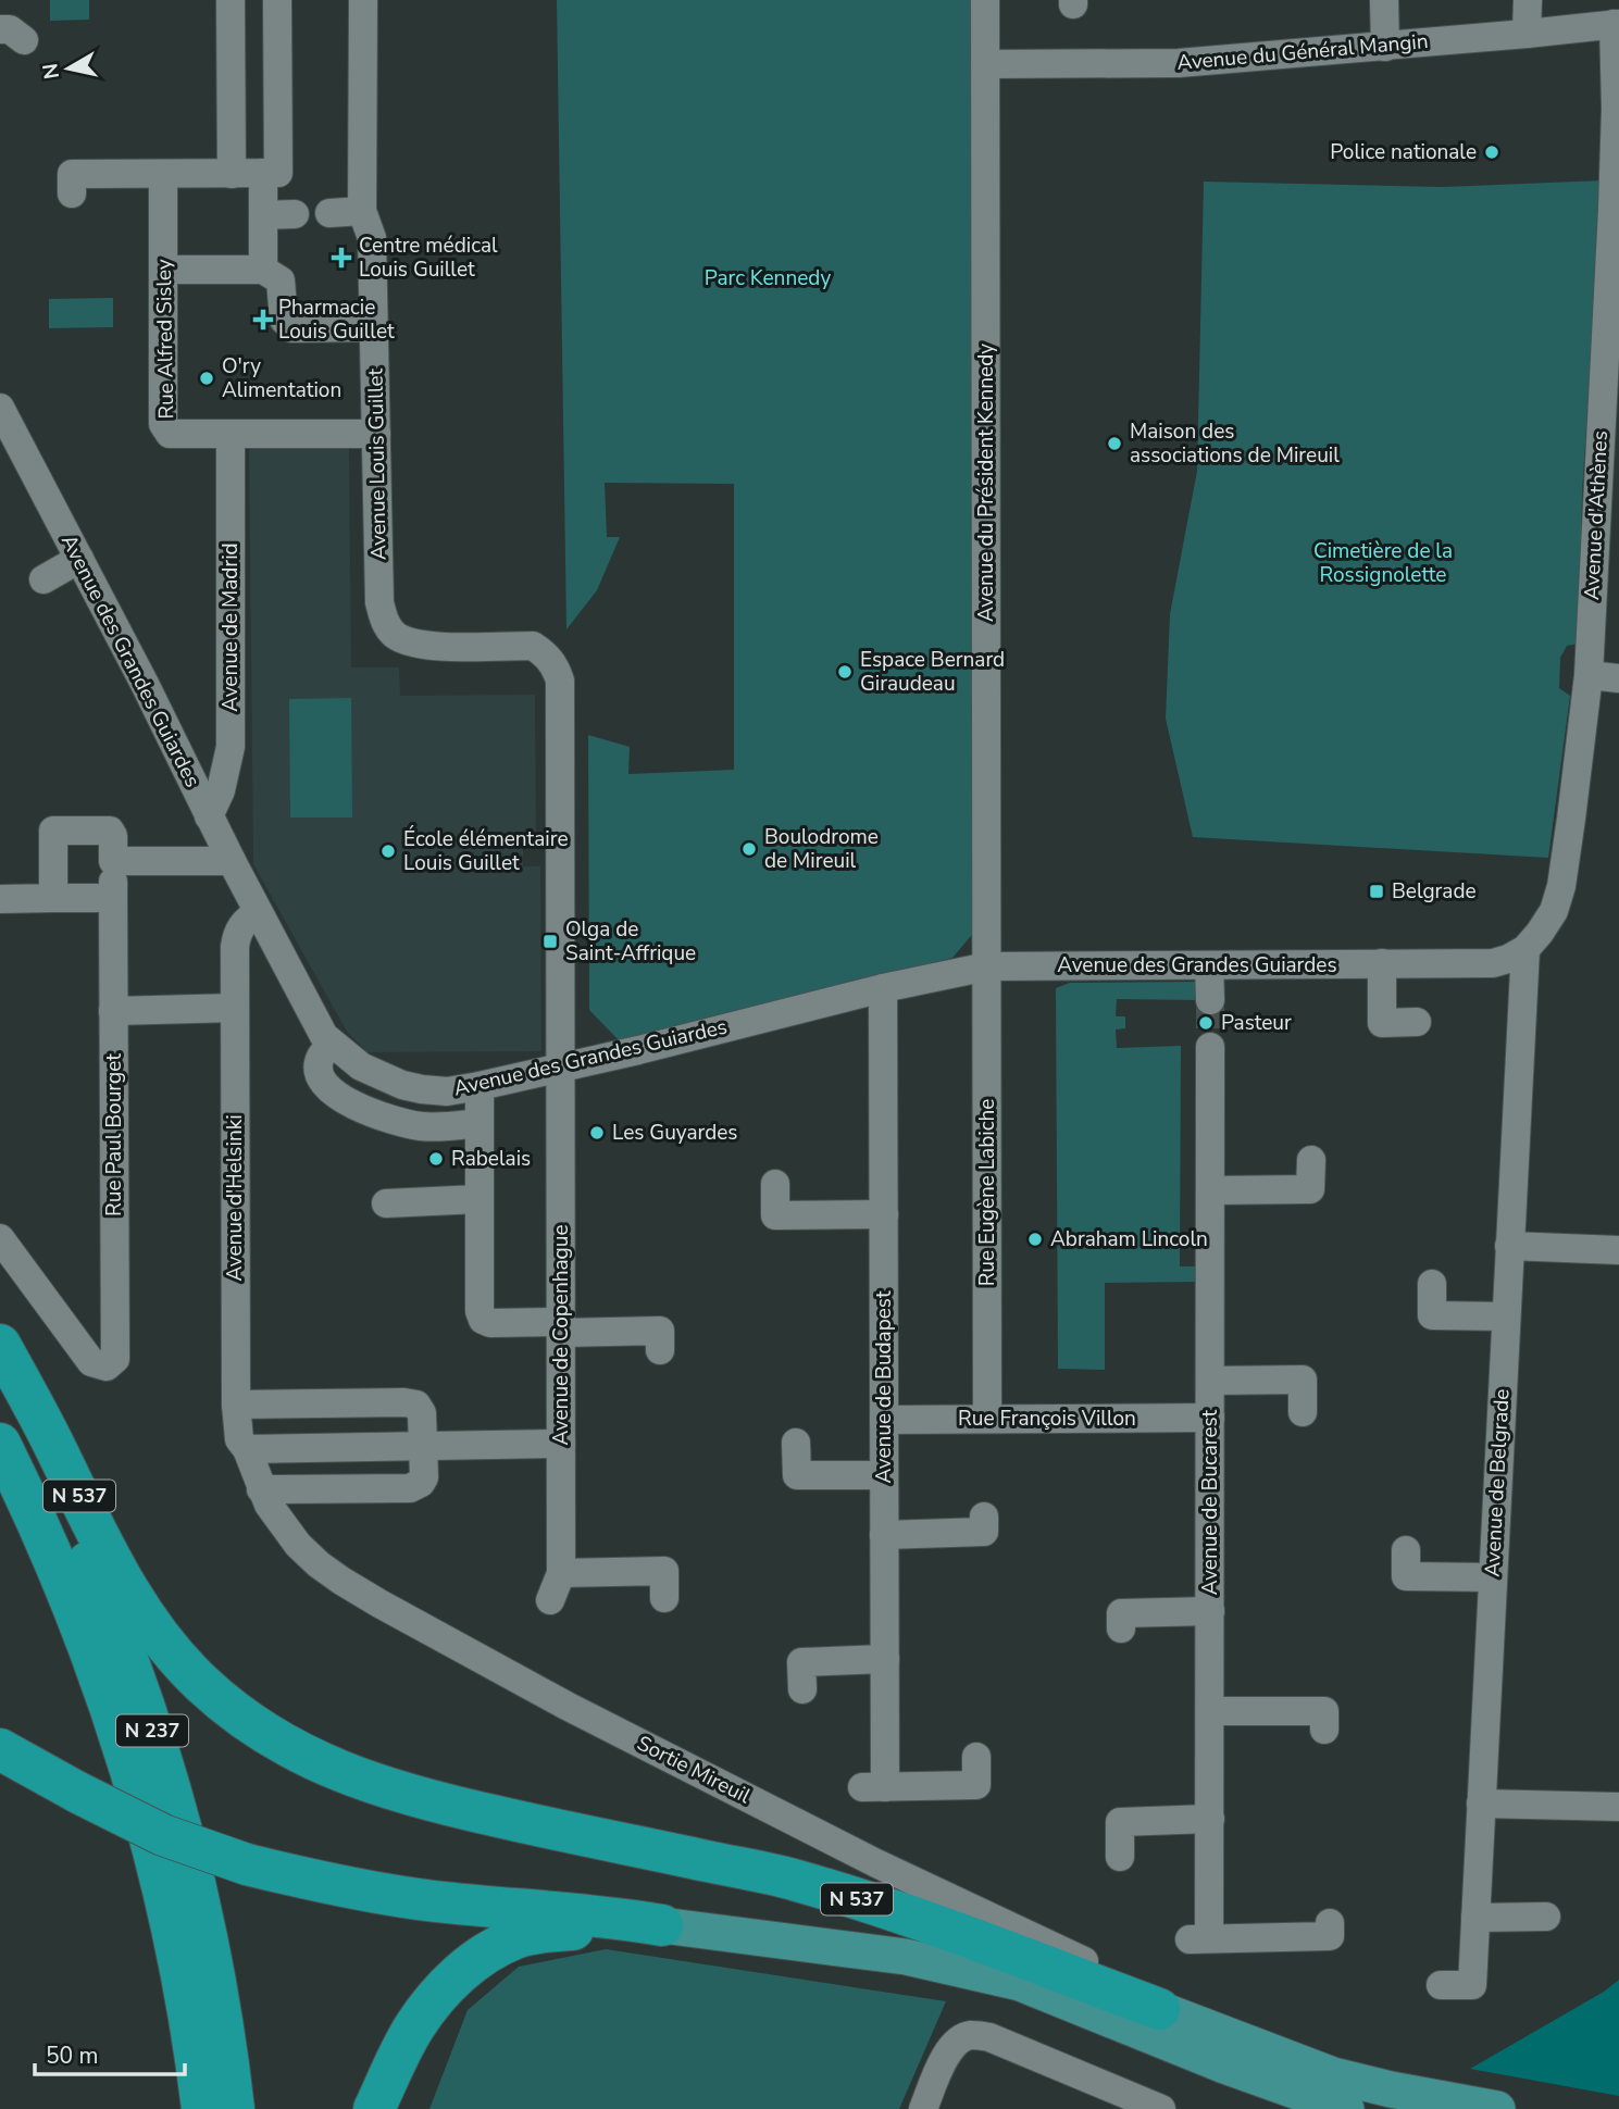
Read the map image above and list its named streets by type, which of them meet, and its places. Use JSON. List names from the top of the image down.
{
  "streets": {
    "highway": ["N 537", "N 237"],
    "street": [
      "Avenue du Général Mangin",
      "Rue Alfred Sisley",
      "Avenue Louis Guillet",
      "Avenue du Président Kennedy",
      "Avenue d'Athènes",
      "Avenue de Madrid",
      "Avenue des Grandes Guiardes",
      "Rue Paul Bourget",
      "Rue Eugène Labiche",
      "Avenue d'Helsinki",
      "Avenue de Copenhague",
      "Avenue de Budapest",
      "Rue François Villon",
      "Avenue de Belgrade",
      "Avenue de Bucarest",
      "Sortie Mireuil"
    ]
  },
  "crossings": [
    ["Avenue du Général Mangin", "Avenue du Président Kennedy"],
    ["Avenue du Général Mangin", "Avenue d'Athènes"],
    ["Rue Alfred Sisley", "Avenue Louis Guillet"],
    ["Rue Alfred Sisley", "Avenue de Madrid"],
    ["Avenue Louis Guillet", "Avenue de Copenhague"],
    ["Avenue du Président Kennedy", "Avenue des Grandes Guiardes"],
    ["Avenue du Président Kennedy", "Rue Eugène Labiche"],
    ["Avenue d'Athènes", "Avenue des Grandes Guiardes"],
    ["Avenue d'Athènes", "Avenue de Belgrade"],
    ["Avenue de Madrid", "Avenue des Grandes Guiardes"],
    ["Avenue des Grandes Guiardes", "Rue Eugène Labiche"],
    ["Avenue des Grandes Guiardes", "Avenue d'Helsinki"],
    ["Avenue des Grandes Guiardes", "Avenue de Copenhague"],
    ["Avenue des Grandes Guiardes", "Avenue de Budapest"],
    ["Avenue des Grandes Guiardes", "Avenue de Belgrade"],
    ["Rue Eugène Labiche", "Rue François Villon"],
    ["Avenue d'Helsinki", "Sortie Mireuil"],
    ["Avenue de Budapest", "Rue François Villon"],
    ["Rue François Villon", "Avenue de Bucarest"],
    ["N 537", "Sortie Mireuil"]
  ],
  "parks": ["Parc Kennedy", "Cimetière de la Rossignolette"],
  "places": {
    "other": [
      "Police nationale",
      "O'ry Alimentation",
      "Maison des associations de Mireuil",
      "Espace Bernard Giraudeau",
      "Boulodrome de Mireuil",
      "École élémentaire Louis Guillet",
      "Pasteur",
      "Les Guyardes",
      "Rabelais",
      "Abraham Lincoln"
    ],
    "health": ["Centre médical Louis Guillet", "Pharmacie Louis Guillet"],
    "transit": ["Belgrade", "Olga de Saint-Affrique"]
  },
  "scale_bar": "50 m",
  "north": "left"
}
